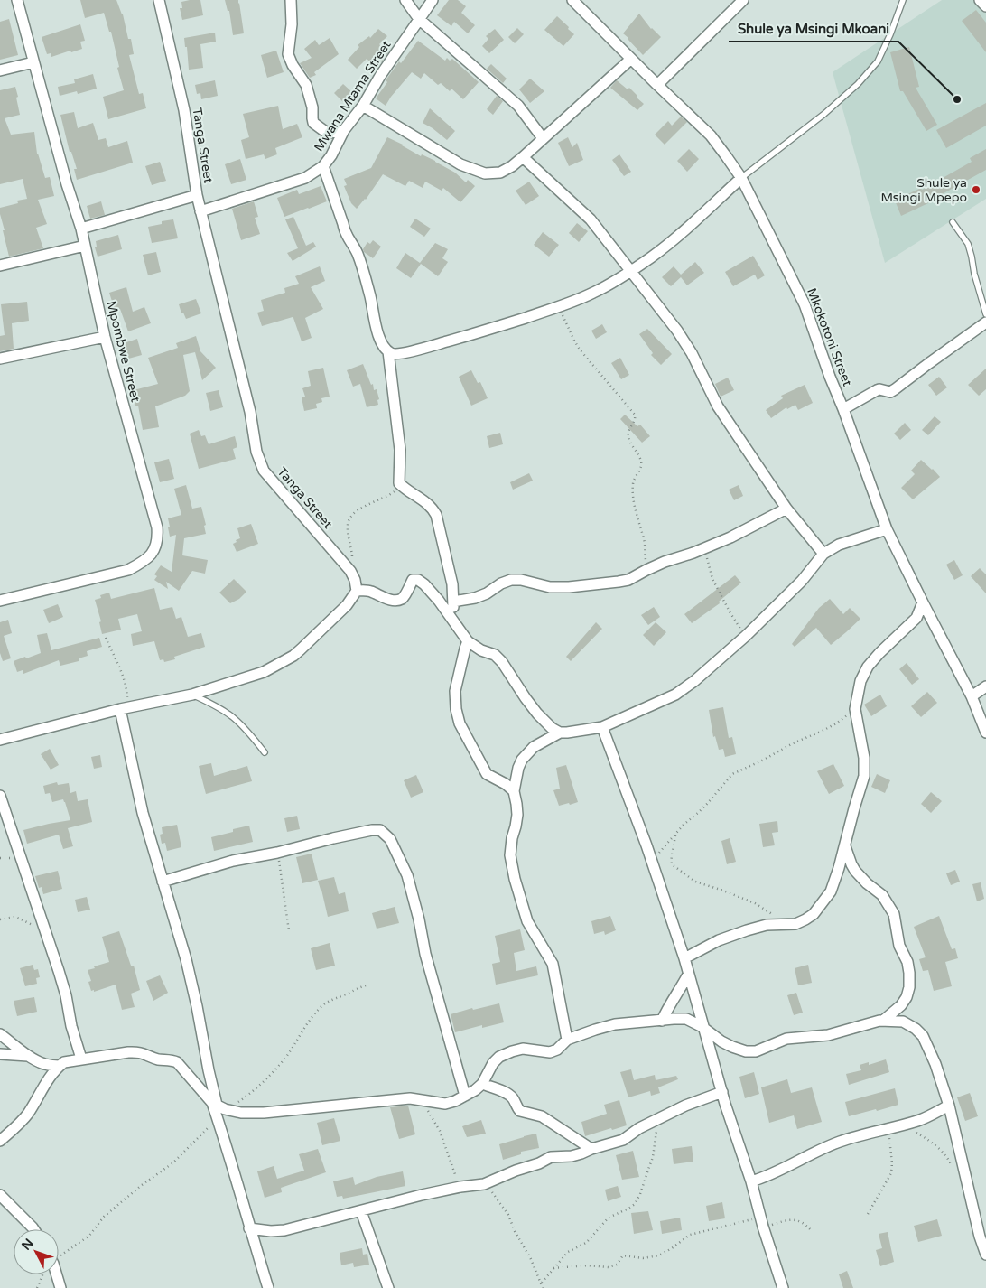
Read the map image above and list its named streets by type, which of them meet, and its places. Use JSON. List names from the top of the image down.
{
  "streets": {
    "street": [
      "Mwana Mtama Street",
      "Tanga Street",
      "Mkokotoni Street",
      "Mpombwe Street"
    ]
  },
  "crossings": [
    ["Mwana Mtama Street", "Tanga Street"]
  ],
  "places": ["Shule ya Msingi Mkoani", "Shule ya Msingi Mpepo"],
  "north": "top left"
}
